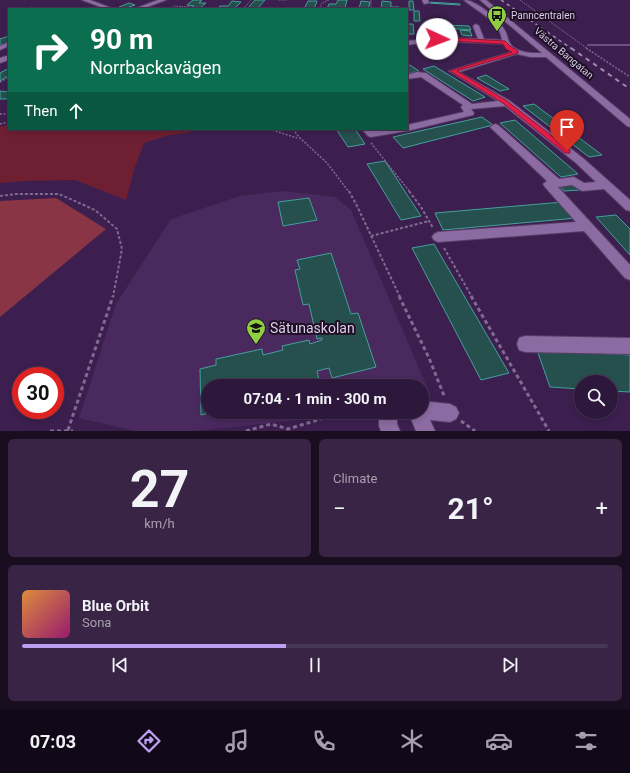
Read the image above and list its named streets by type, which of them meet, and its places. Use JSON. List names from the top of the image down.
{
  "streets": {
    "street": ["Västra Bangatan"]
  },
  "places": {
    "bus stop": ["Panncentralen"],
    "school or university": ["Sätunaskolan"]
  },
  "page": {
    "turn": ["90 m", "Norrbackavägen"],
    "then": "Then",
    "limit": "30",
    "trip": "07:04 · 1 min · 300 m",
    "tile": [
      ["27", "km/h"],
      "Climate"
    ],
    "heat": ["−", "21°", "+"],
    "song": ["Blue Orbit", "Sona"],
    "tabs": "07:03"
  }
}
